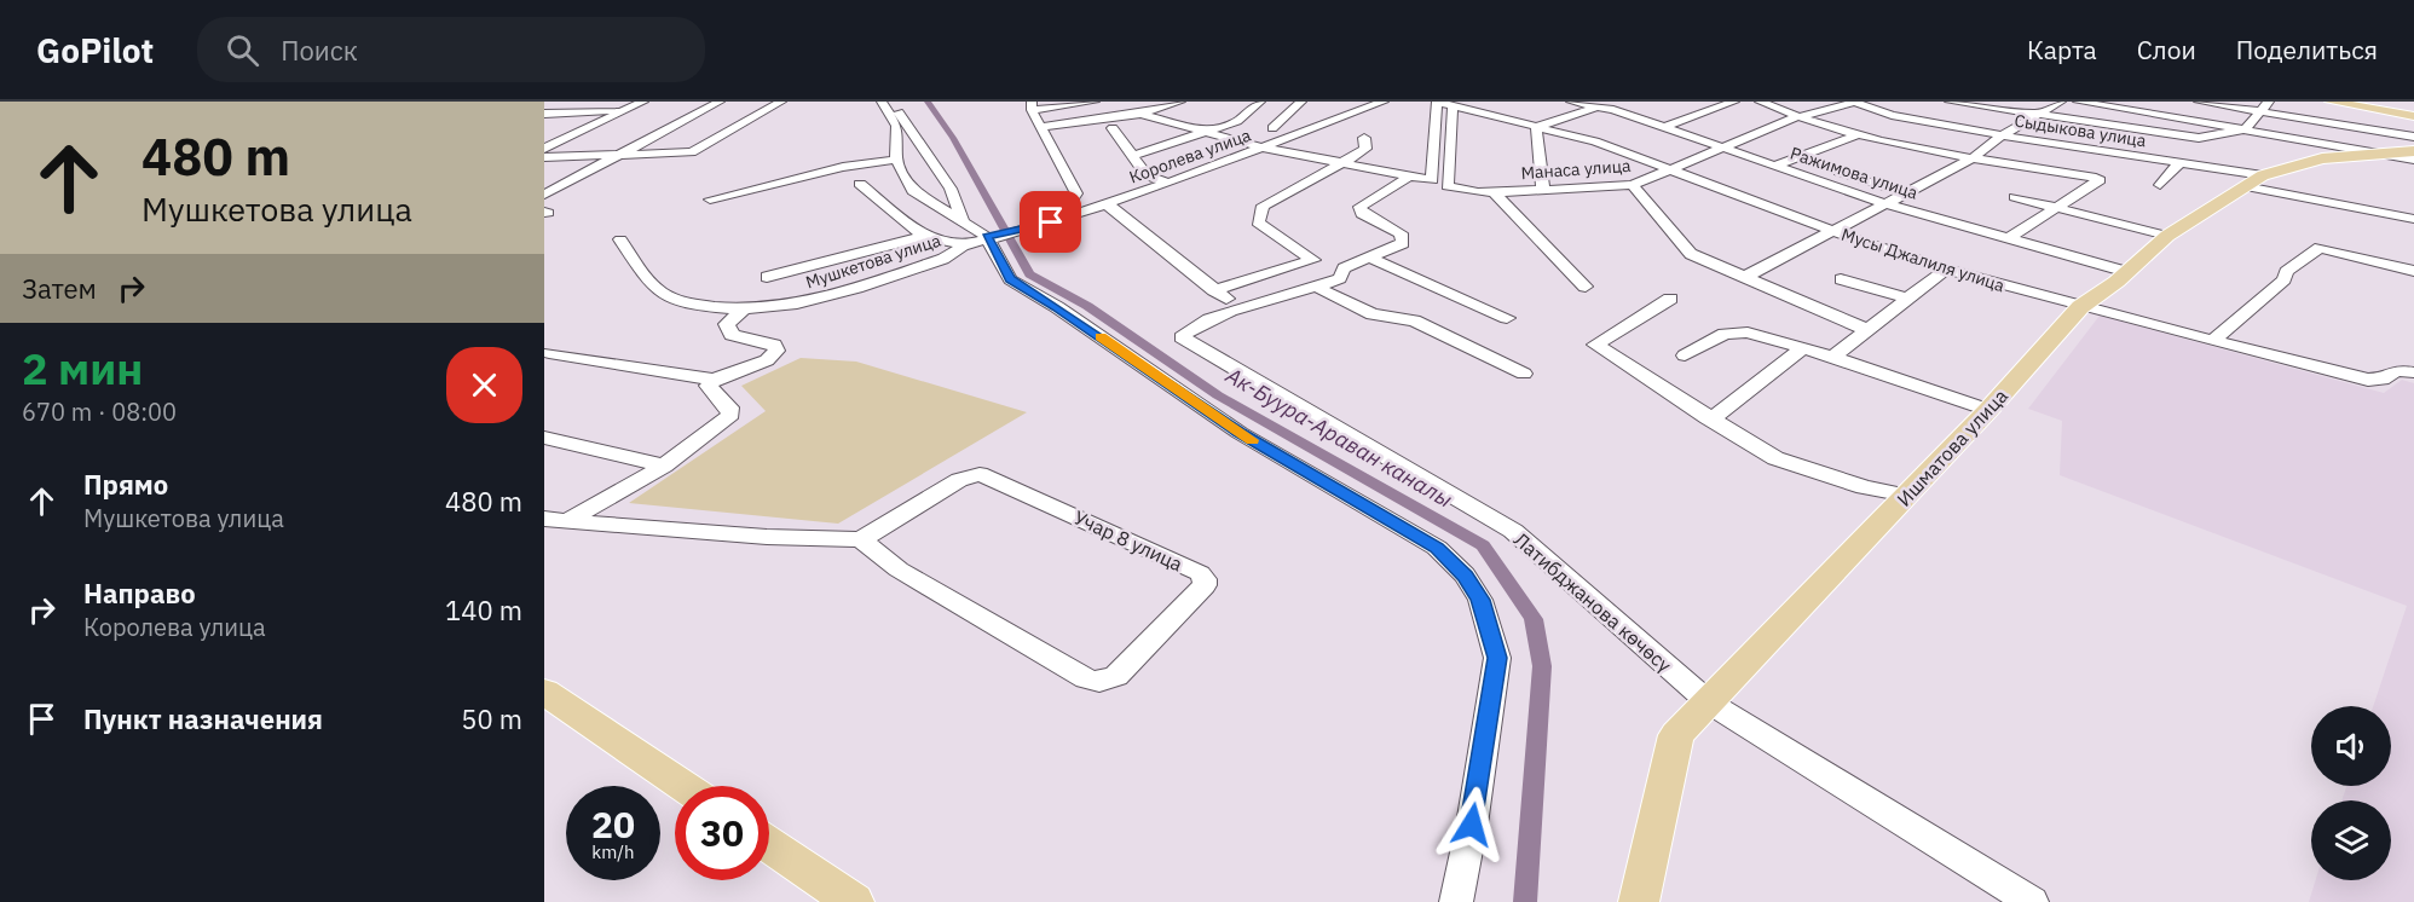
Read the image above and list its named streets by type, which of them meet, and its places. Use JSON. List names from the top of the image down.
{
  "streets": {
    "main road": ["Ишматова улица"],
    "street": [
      "Сыдыкова улица",
      "Королева улица",
      "Манаса улица",
      "Ражимова улица",
      "Мусы Джалиля улица",
      "Мушкетова улица",
      "Учар 8 улица",
      "Латибджанова көчөсү"
    ]
  },
  "crossings": [
    ["Сыдыкова улица", "Манаса улица"],
    ["Сыдыкова улица", "Ишматова улица"],
    ["Королева улица", "Мушкетова улица"],
    ["Манаса улица", "Ражимова улица"],
    ["Манаса улица", "Мусы Джалиля улица"],
    ["Ражимова улица", "Ишматова улица"],
    ["Мусы Джалиля улица", "Ишматова улица"],
    ["Ишматова улица", "Латибджанова көчөсү"]
  ],
  "water": ["Ак-Буура-Араван каналы"],
  "page": {
    "header": "GoPilot",
    "search": "Поиск",
    "nav": ["Карта", "Слои", "Поделиться"],
    "turn": ["480 m", "Мушкетова улица"],
    "then": "Затем",
    "heading": ["2 мин", "670 m · 08:00"],
    "list": [
      {
        "name": "Прямо",
        "note": "Мушкетова улица",
        "value": "480 m"
      },
      {
        "name": "Направо",
        "note": "Королева улица",
        "value": "140 m"
      },
      {
        "name": "Пункт назначения",
        "value": "50 m"
      }
    ],
    "speed": "20 km/h",
    "limit": "30"
  }
}
